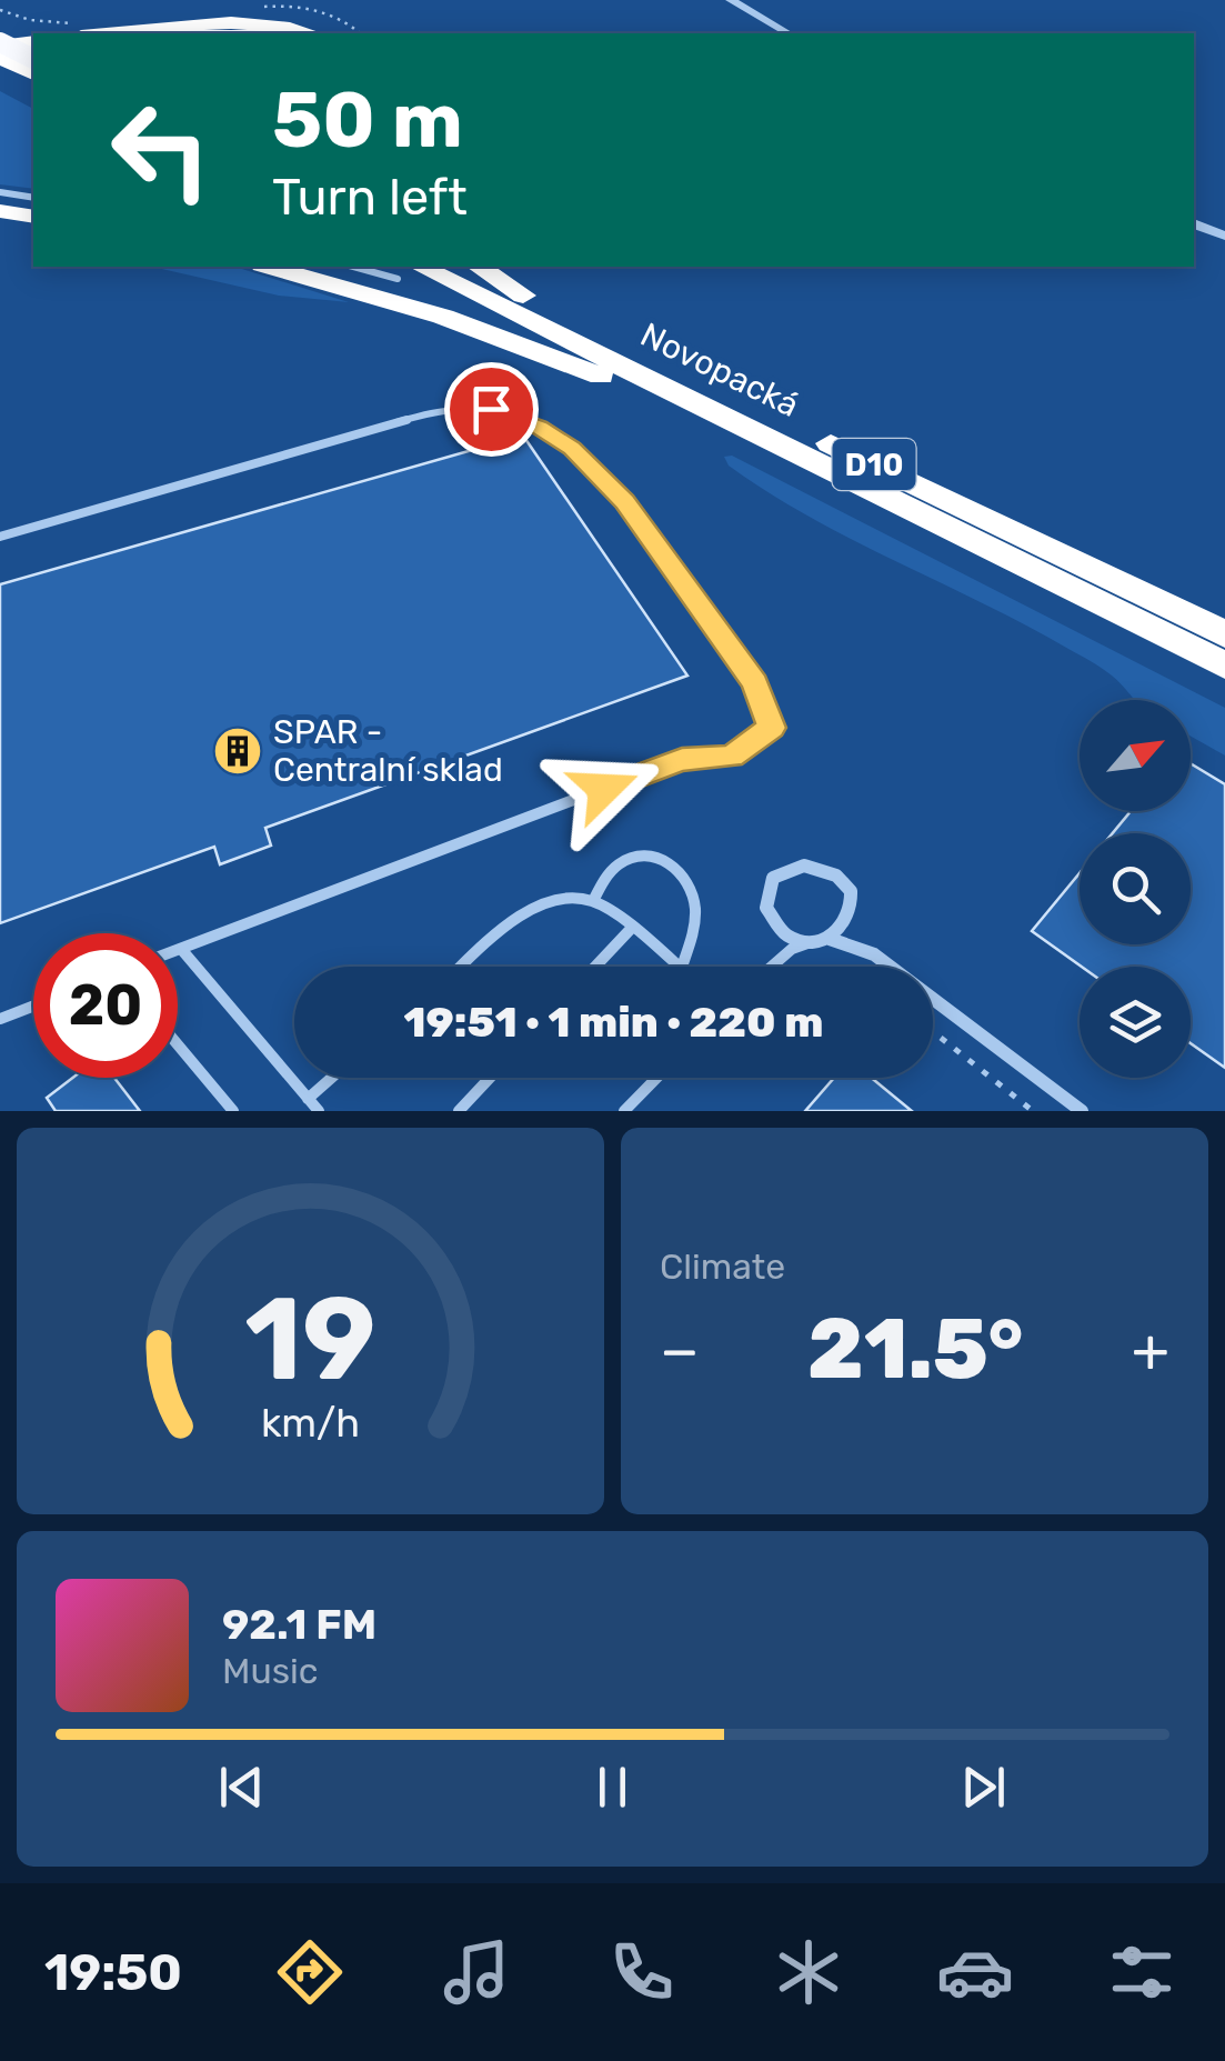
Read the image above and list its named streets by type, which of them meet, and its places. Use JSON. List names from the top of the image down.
{
  "streets": {
    "highway": ["Novopacká", "D10"]
  },
  "places": {
    "building": ["SPAR - Centralní sklad"]
  },
  "north": "top right",
  "page": {
    "turn": ["50 m", "Turn left"],
    "limit": "20",
    "trip": "19:51 · 1 min · 220 m",
    "tile": "Climate",
    "heat": ["−", "21.5°", "+"],
    "song": ["92.1 FM", "Music"],
    "tabs": "19:50",
    "gauge": ["19", "km/h"]
  }
}
